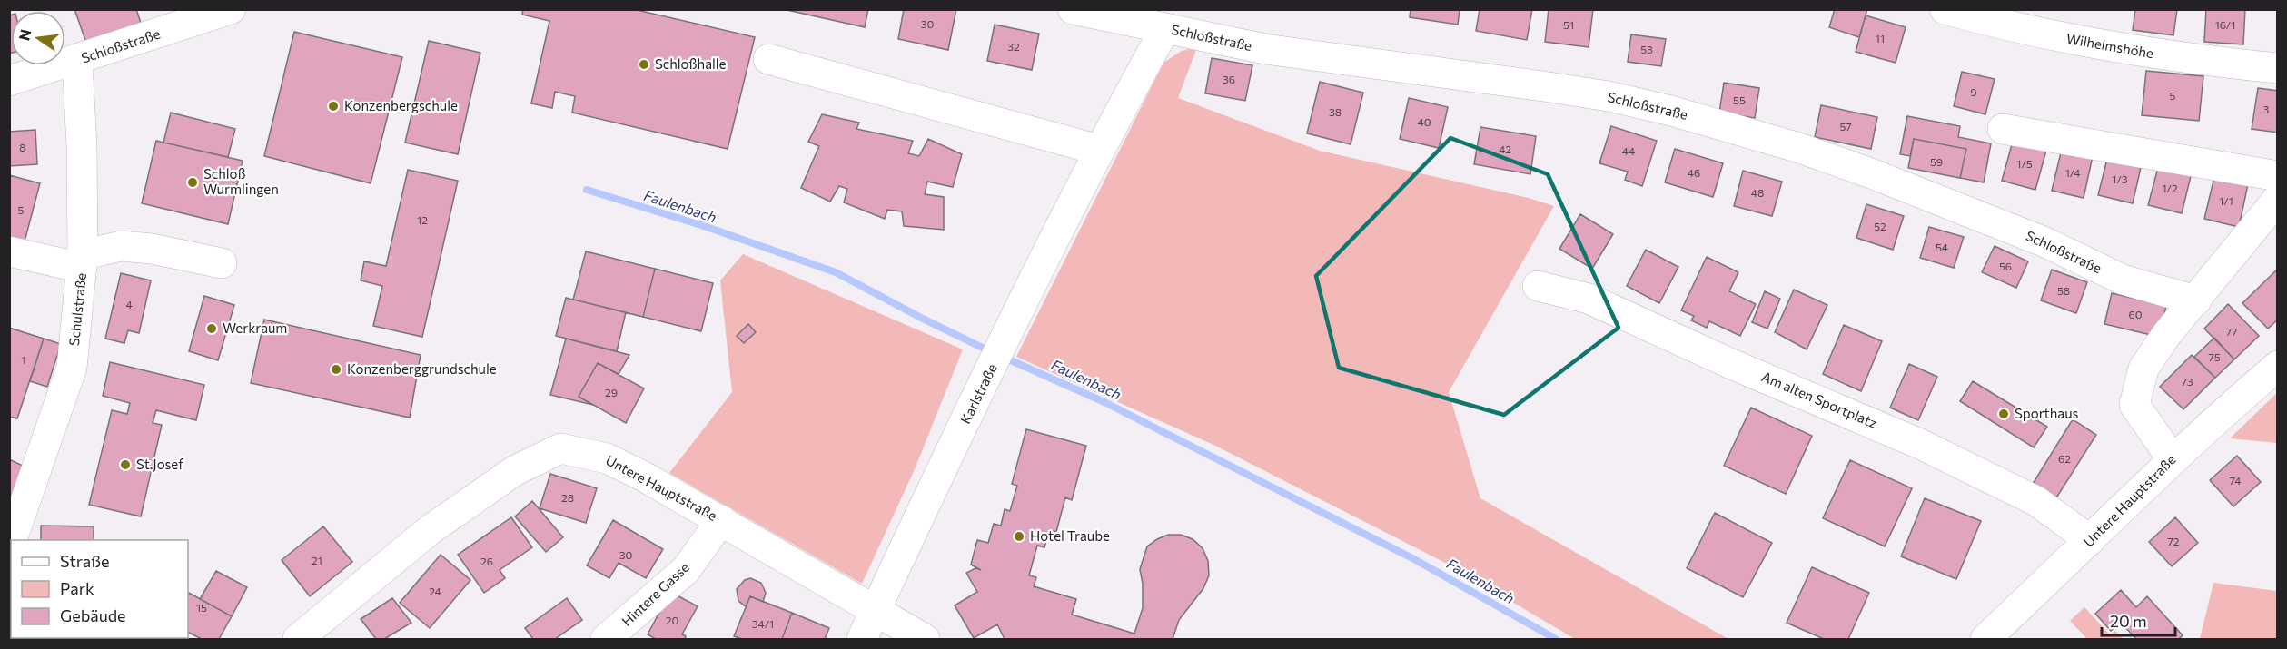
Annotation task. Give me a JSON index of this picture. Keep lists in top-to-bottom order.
{
  "streets": {
    "street": [
      "Schloßstraße",
      "Wilhelmshöhe",
      "Schulstraße",
      "Karlstraße",
      "Am alten Sportplatz",
      "Untere Hauptstraße",
      "Hintere Gasse"
    ]
  },
  "crossings": [
    ["Schloßstraße", "Schulstraße"],
    ["Schloßstraße", "Karlstraße"],
    ["Karlstraße", "Untere Hauptstraße"],
    ["Am alten Sportplatz", "Untere Hauptstraße"],
    ["Untere Hauptstraße", "Hintere Gasse"]
  ],
  "water": ["Faulenbach"],
  "places": [
    "Schloßhalle",
    "Konzenbergschule",
    "Schloß Wurmlingen",
    "Werkraum",
    "Konzenberggrundschule",
    "Sporthaus",
    "St.Josef",
    "Hotel Traube"
  ],
  "house_numbers": [
    "30",
    "51",
    "16/1",
    "11",
    "32",
    "53",
    "36",
    "9",
    "5",
    "55",
    "3",
    "38",
    "40",
    "57",
    "8",
    "42",
    "44",
    "59",
    "1/5",
    "46",
    "1/4",
    "1/3",
    "1/2",
    "48",
    "1/1",
    "5",
    "12",
    "52",
    "54",
    "56",
    "58",
    "4",
    "60",
    "77",
    "75",
    "1",
    "73",
    "29",
    "62",
    "74",
    "28",
    "72",
    "30",
    "21",
    "26",
    "24",
    "15",
    "20",
    "34/1"
  ],
  "legend": ["Straße", "Park", "Gebäude"],
  "scale_bar": "20 m",
  "north": "left"
}
